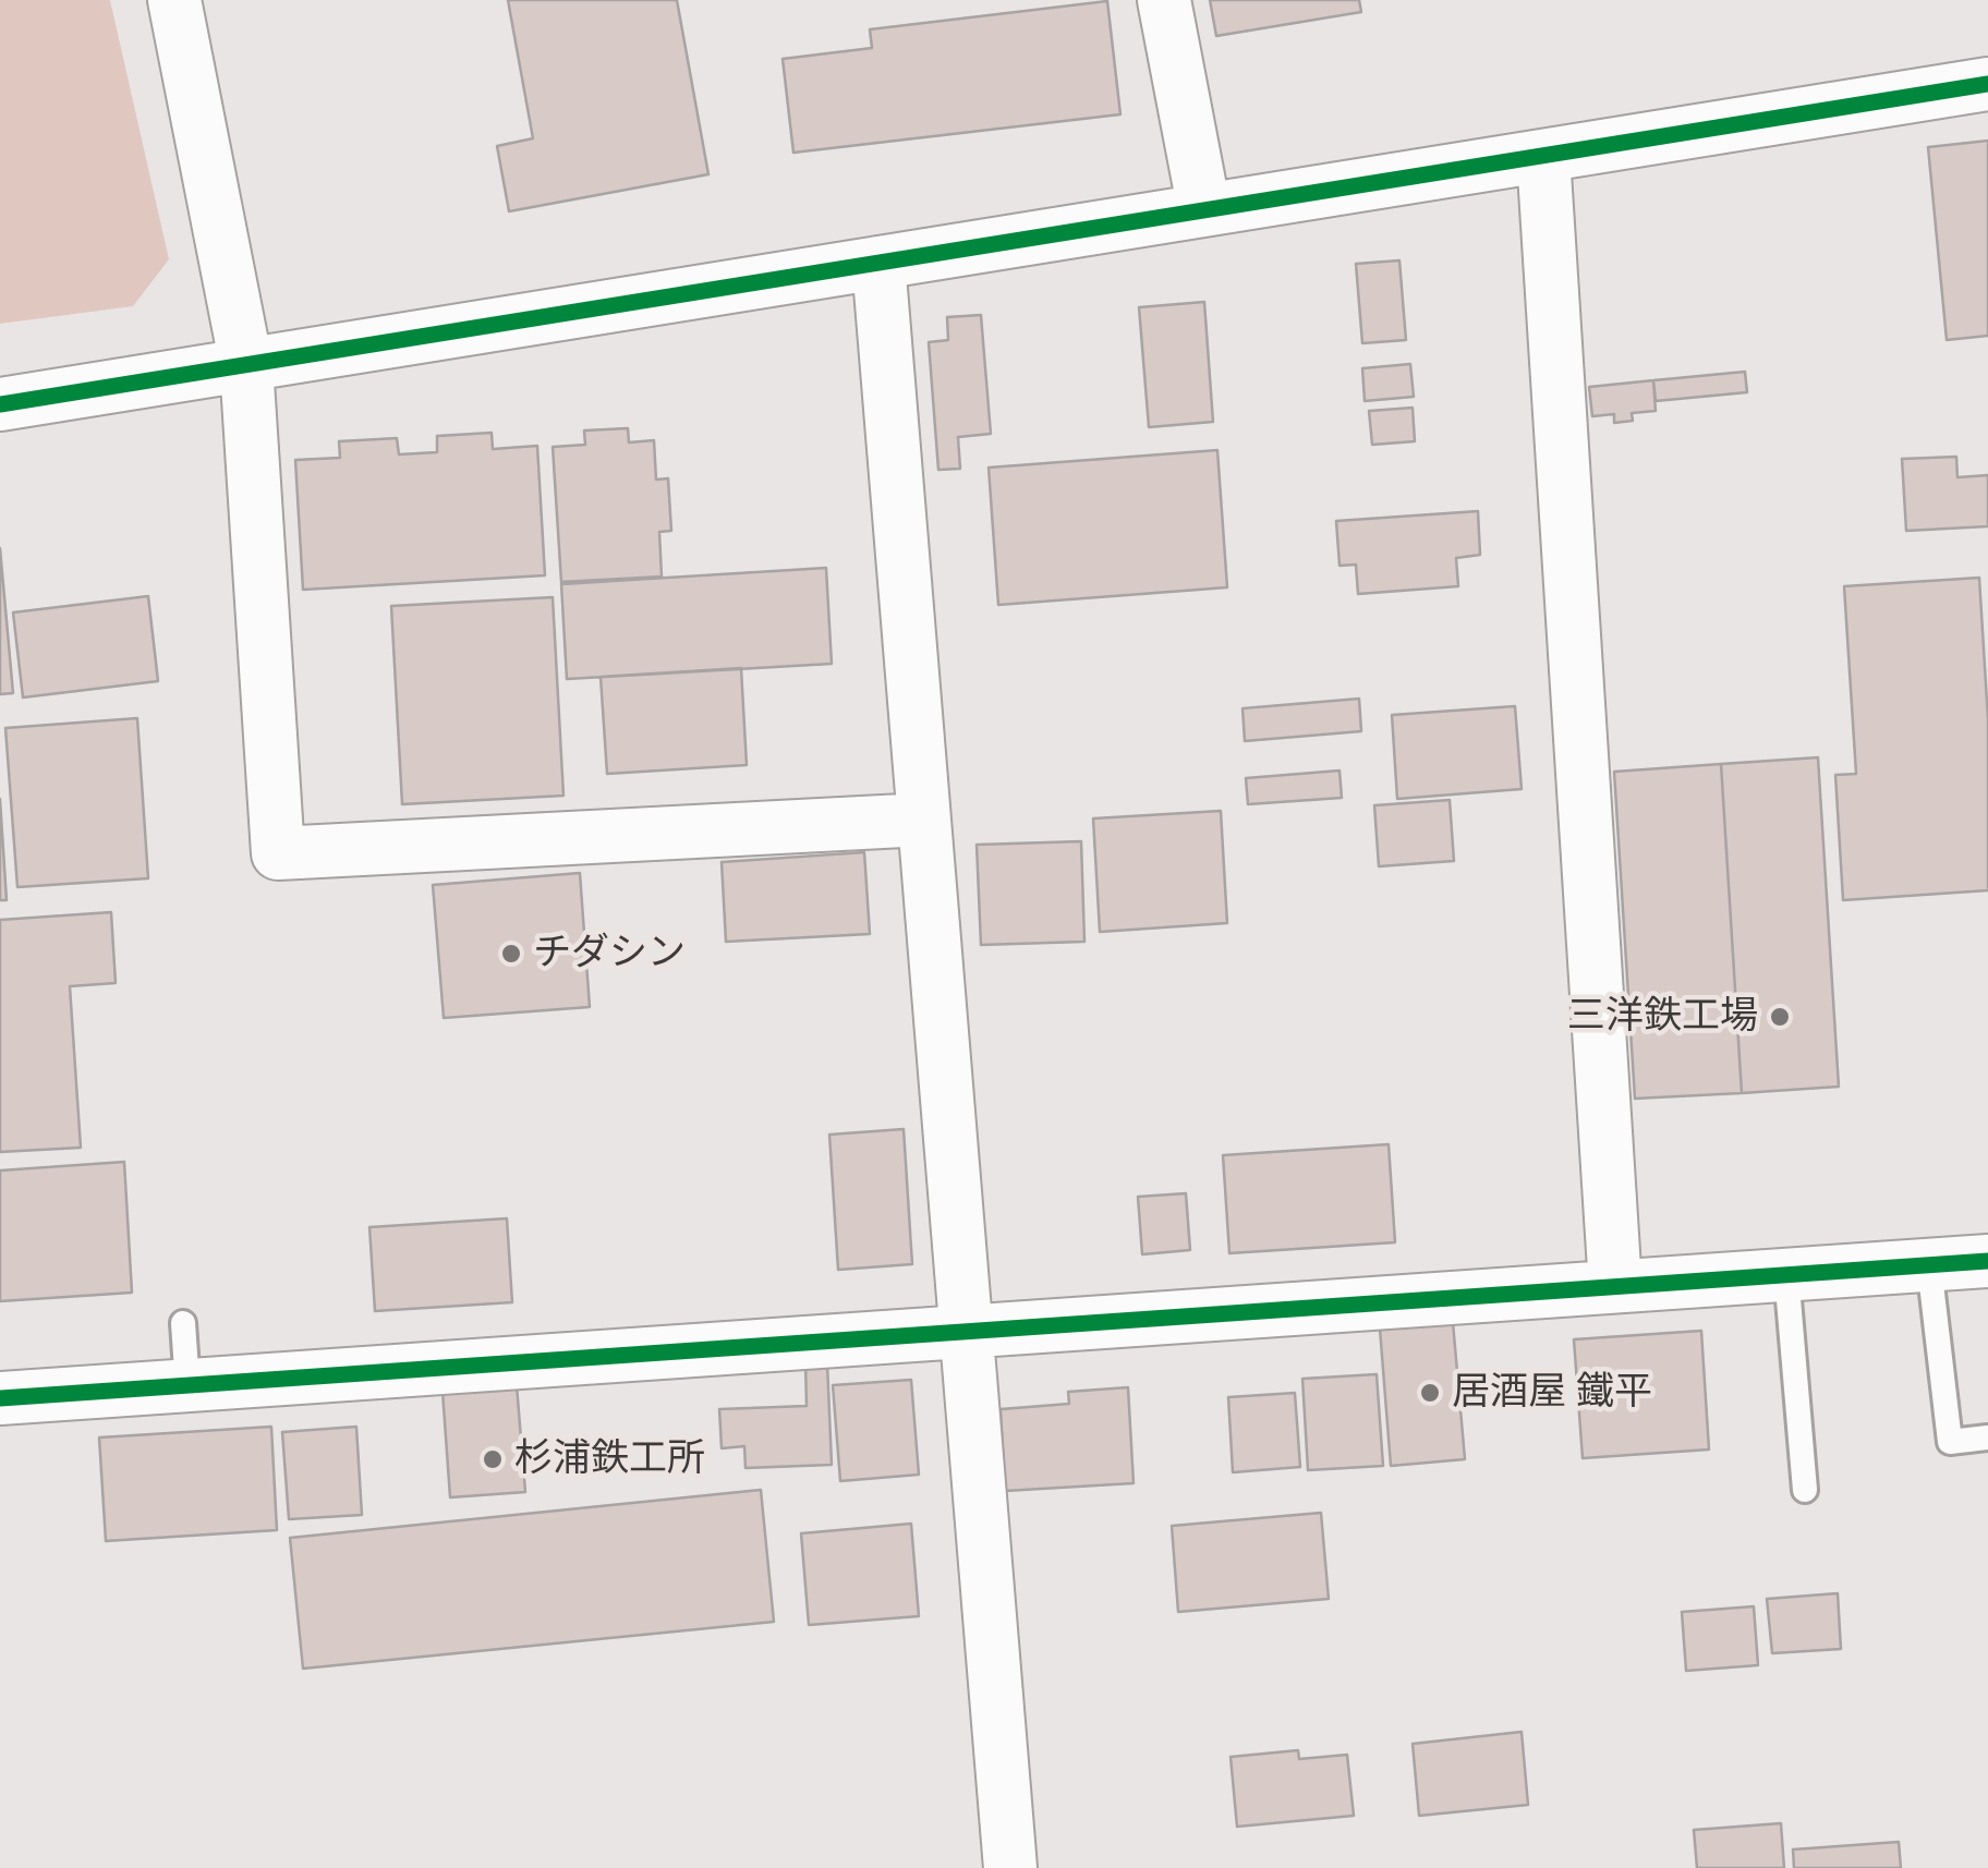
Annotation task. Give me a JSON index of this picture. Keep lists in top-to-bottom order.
{
  "places": [
    "チダシン",
    "三洋鉄工場",
    "居酒屋 鐵平",
    "杉浦鉄工所"
  ]
}
